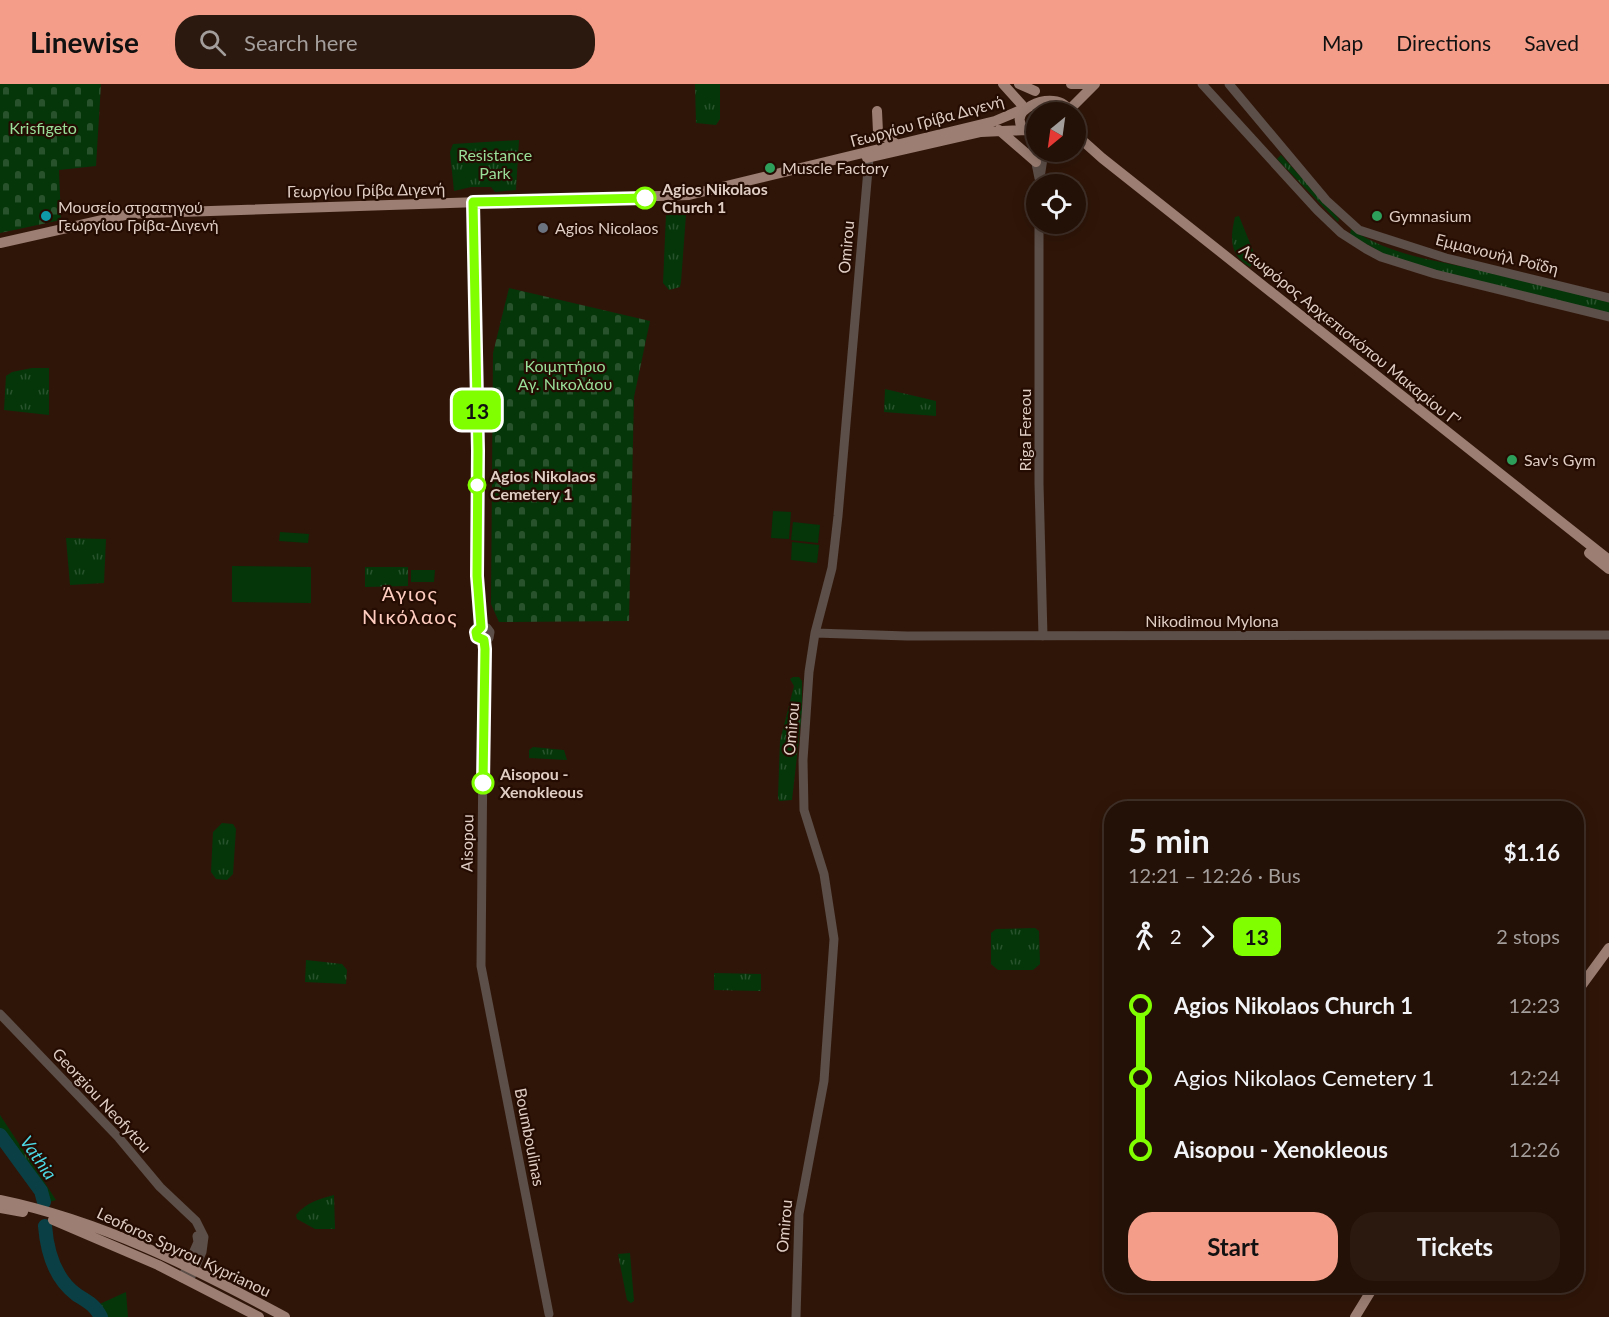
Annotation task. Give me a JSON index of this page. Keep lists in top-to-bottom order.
{
  "streets": {
    "main road": ["Γεωργίου Γρίβα Διγενή", "Λεωφόρος Αρχιεπισκόπου Μακαρίου Γ’", "Leoforos Spyrou Kyprianou"],
    "street": [
      "Omirou",
      "Εμμανουήλ Ροΐδη",
      "Riga Fereou",
      "Nikodimou Mylona",
      "Aisopou",
      "Georgiou Neofytou",
      "Boumboulinas"
    ]
  },
  "crossings": [
    ["Γεωργίου Γρίβα Διγενή", "Omirou"],
    ["Γεωργίου Γρίβα Διγενή", "Aisopou"],
    ["Omirou", "Nikodimou Mylona"],
    ["Riga Fereou", "Nikodimou Mylona"],
    ["Aisopou", "Boumboulinas"],
    ["Georgiou Neofytou", "Leoforos Spyrou Kyprianou"]
  ],
  "districts": ["Άγιος Νικόλαος"],
  "water": ["Vathia"],
  "parks": ["Krisfigeto", "Resistance Park", "Κοιμητήριο Αγ. Νικολάου"],
  "places": [
    "Muscle Factory",
    "Agios Nikolaos Church 1",
    "Μουσείο στρατηγού Γεωργίου Γρίβα-Διγενή",
    "Gymnasium",
    "Agios Nicolaos",
    "Sav's Gym",
    "Agios Nikolaos Cemetery 1",
    "Aisopou - Xenokleous"
  ],
  "lines": ["bus line 13"],
  "north": "bottom left",
  "page": {
    "header": "Linewise",
    "search": "Search here",
    "nav": ["Map", "Directions", "Saved"],
    "on_map": "13",
    "heading": ["5 min", "12:21 – 12:26 · Bus", "$1.16"],
    "legs": ["2", "13", "2 stops"],
    "list": [
      {
        "name": "Agios Nikolaos Church 1",
        "value": "12:23"
      },
      {
        "name": "Agios Nikolaos Cemetery 1",
        "value": "12:24"
      },
      {
        "name": "Aisopou - Xenokleous",
        "value": "12:26"
      }
    ],
    "buttons": ["Start", "Tickets"]
  }
}
